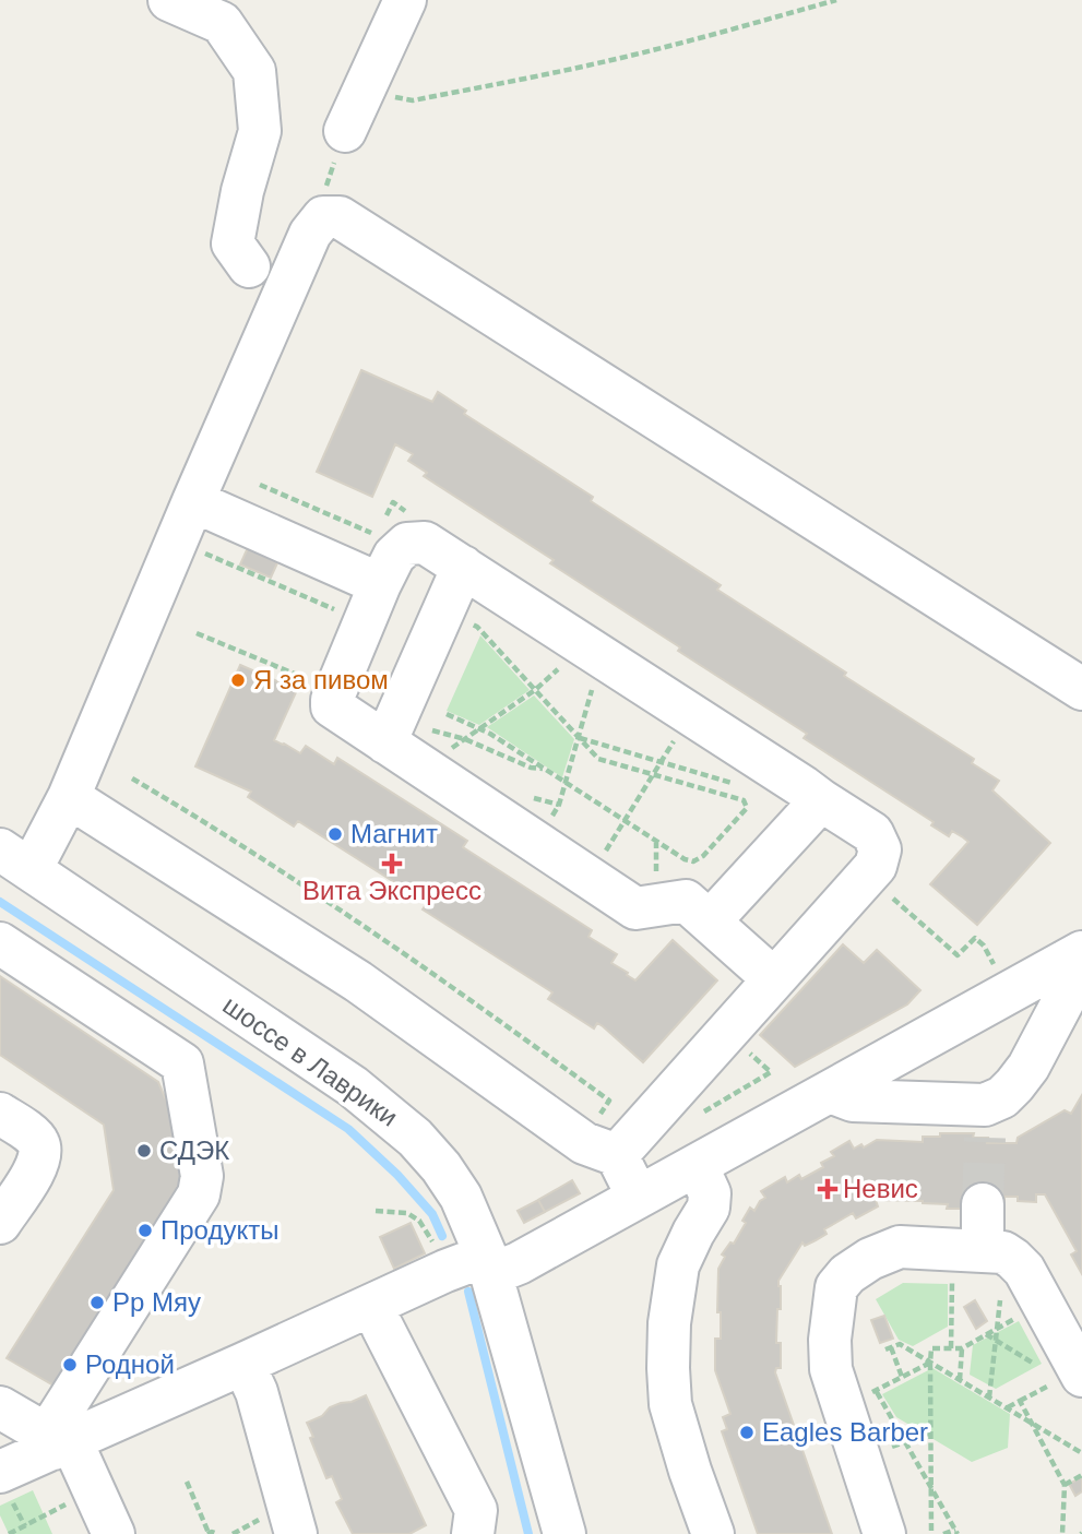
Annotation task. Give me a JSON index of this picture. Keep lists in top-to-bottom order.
{
  "streets": {
    "street": ["шоссе в Лаврики"]
  },
  "places": {
    "other": [
      "Я за пивом",
      "Магнит",
      "СДЭК",
      "Продукты",
      "Рр Мяу",
      "Родной",
      "Eagles Barber"
    ],
    "health": ["Вита Экспресс", "Невис"]
  }
}
